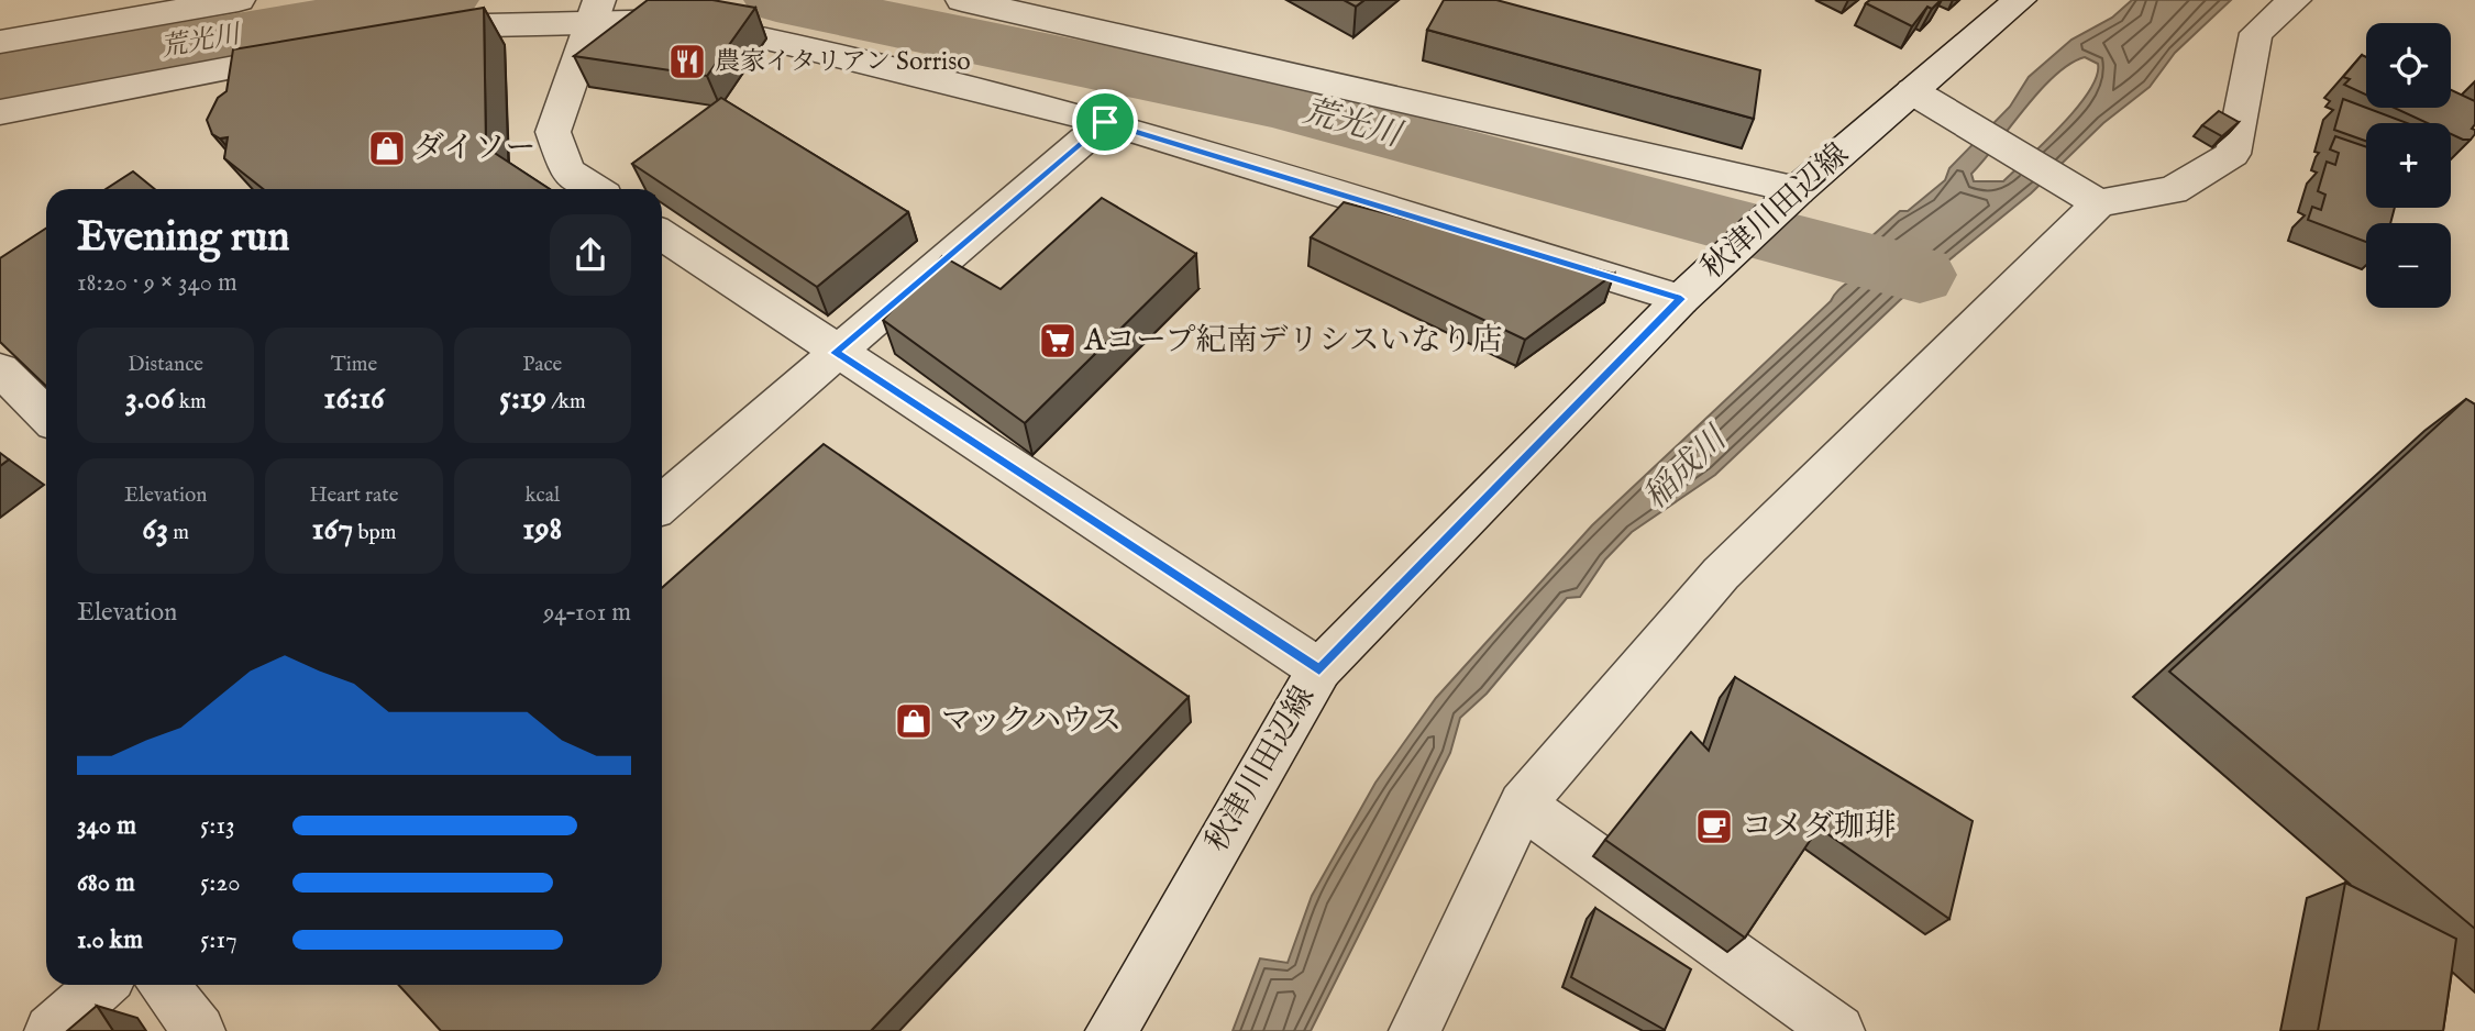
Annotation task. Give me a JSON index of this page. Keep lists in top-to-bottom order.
{
  "streets": {
    "street": ["秋津川田辺線"]
  },
  "water": ["荒光川", "稲成川"],
  "places": {
    "restaurant": ["農家イタリアン Sorriso"],
    "shop": ["ダイソー", "マックハウス"],
    "supermarket": ["Aコープ紀南デリシスいなり店"],
    "cafe": ["コメダ珈琲"]
  },
  "page": {
    "map_buttons": ["+", "−"],
    "heading": ["Evening run", "18:20 · 9 × 340 m"],
    "stats": [
      ["Distance", "3.06 km"],
      ["Time", "16:16"],
      ["Pace", "5:19 /km"],
      ["Elevation", "63 m"],
      ["Heart rate", "167 bpm"],
      ["kcal", "198"]
    ],
    "chart": ["Elevation", "94–101 m"],
    "list": [
      {
        "name": "340 m",
        "note": "5:13"
      },
      {
        "name": "680 m",
        "note": "5:20"
      },
      {
        "name": "1.0 km",
        "note": "5:17"
      }
    ]
  }
}
